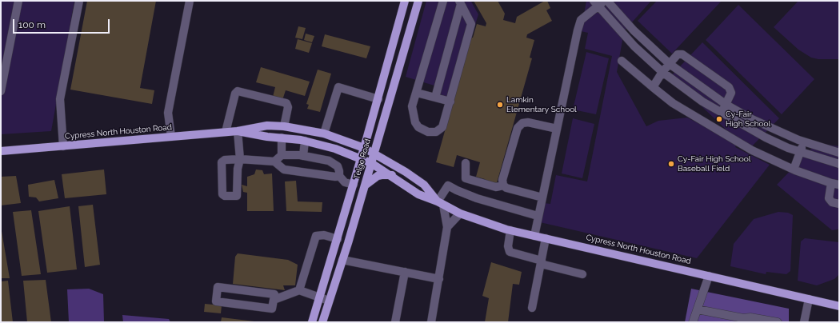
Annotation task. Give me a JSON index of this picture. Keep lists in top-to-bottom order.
{
  "streets": {
    "main road": ["Cypress North Houston Road", "Telge Road"]
  },
  "crossings": [
    ["Cypress North Houston Road", "Telge Road"]
  ],
  "places": ["Lamkin Elementary School", "Cy-Fair High School", "Cy-Fair High School Baseball Field"],
  "scale_bar": "100 m"
}
